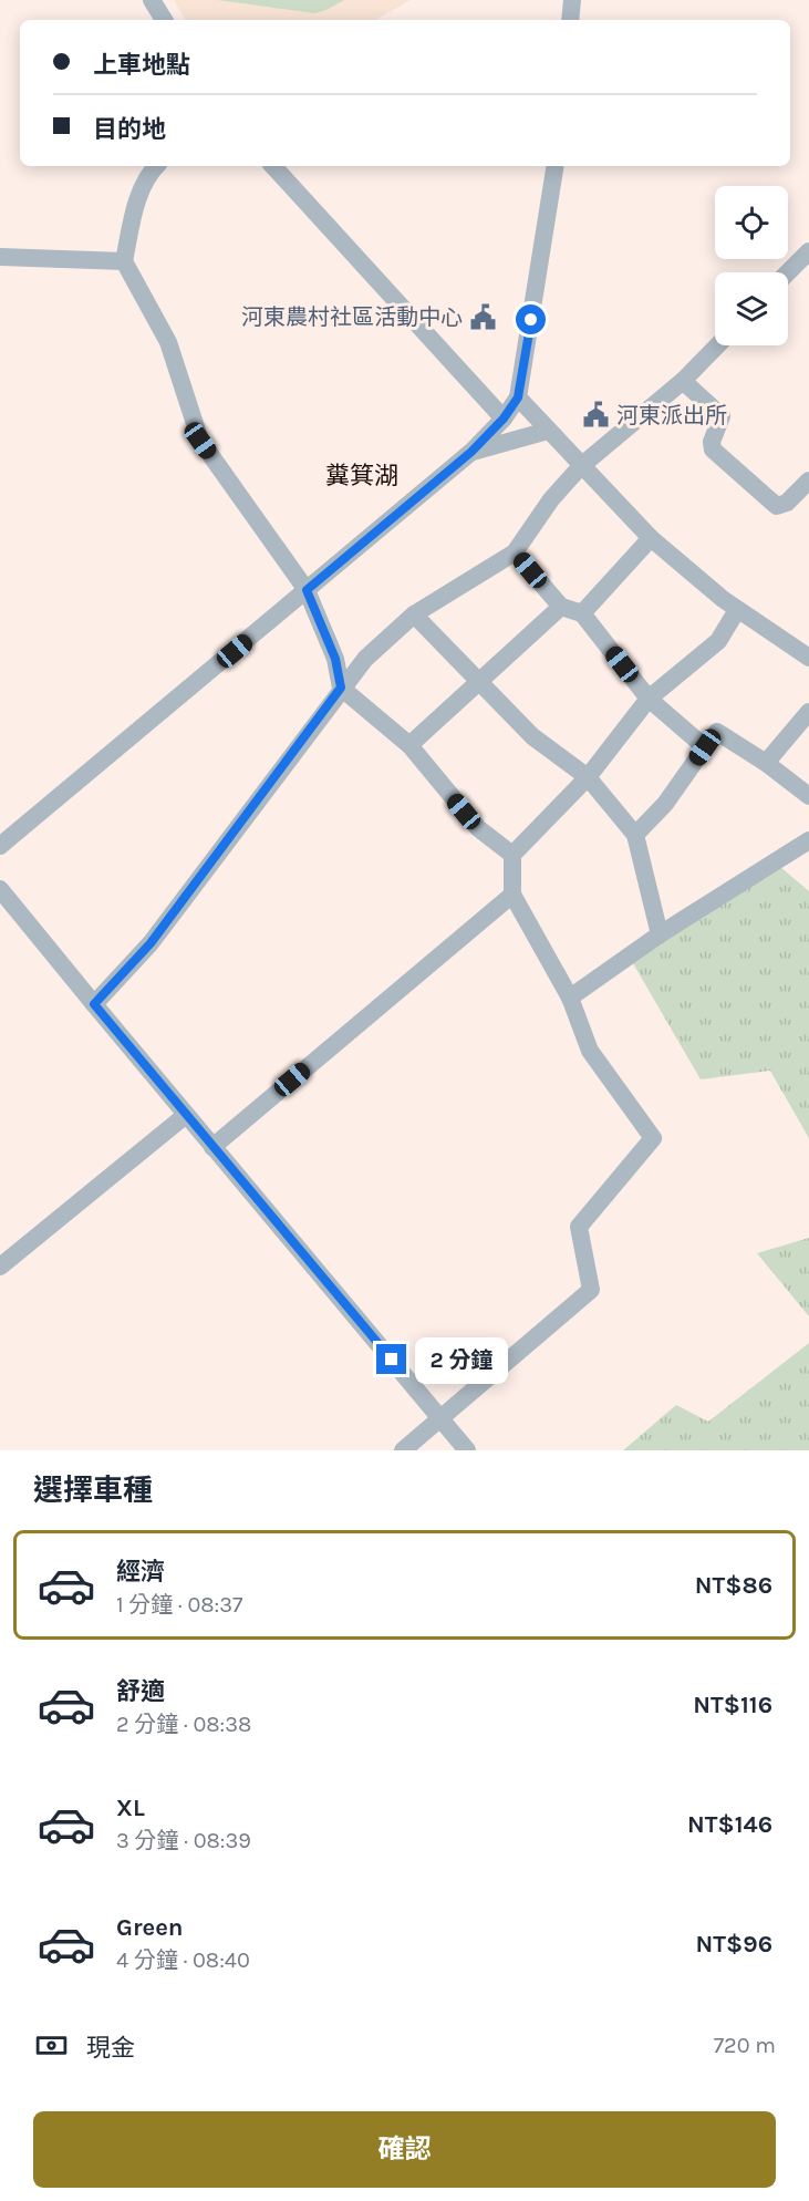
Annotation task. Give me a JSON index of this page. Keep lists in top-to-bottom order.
{
  "districts": ["糞箕湖"],
  "places": {
    "public building": ["河東農村社區活動中心", "河東派出所"]
  },
  "page": {
    "banner": ["上車地點", "目的地"],
    "bubble": "2 分鐘",
    "heading": "選擇車種",
    "list": [
      {
        "name": "經濟",
        "note": "1 分鐘 · 08:37",
        "value": "NT$86"
      },
      {
        "name": "舒適",
        "note": "2 分鐘 · 08:38",
        "value": "NT$116"
      },
      {
        "name": "XL",
        "note": "3 分鐘 · 08:39",
        "value": "NT$146"
      },
      {
        "name": "Green",
        "note": "4 分鐘 · 08:40",
        "value": "NT$96"
      }
    ],
    "pay": ["現金", "720 m"],
    "buttons": "確認"
  }
}
